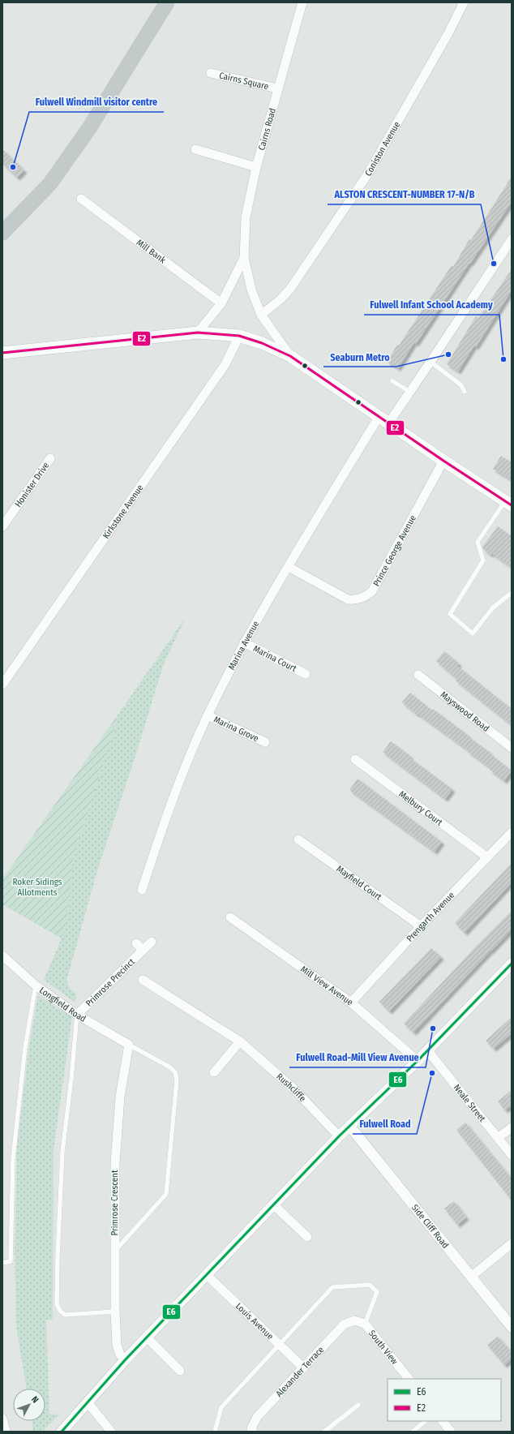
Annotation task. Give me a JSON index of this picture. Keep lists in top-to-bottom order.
{
  "streets": {
    "street": [
      "Cairns Square",
      "Cairns Road",
      "Coniston Avenue",
      "Mill Bank",
      "Honister Drive",
      "Kirkstone Avenue",
      "Prince George Avenue",
      "Marina Avenue",
      "Marina Court",
      "Mayswood Road",
      "Marina Grove",
      "Melbury Court",
      "Mayfield Court",
      "Prengarth Avenue",
      "Primrose Precinct",
      "Mill View Avenue",
      "Longfield Road",
      "Rushcliffe",
      "Neale Street",
      "Primrose Crescent",
      "Side Cliff Road",
      "Louis Avenue",
      "South View",
      "Alexander Terrace"
    ]
  },
  "crossings": [
    ["Cairns Square", "Cairns Road"],
    ["Cairns Road", "Coniston Avenue"],
    ["Cairns Road", "Mill Bank"],
    ["Prince George Avenue", "Marina Avenue"],
    ["Marina Avenue", "Marina Court"],
    ["Marina Avenue", "Marina Grove"],
    ["Melbury Court", "Prengarth Avenue"],
    ["Mayfield Court", "Prengarth Avenue"],
    ["Prengarth Avenue", "Mill View Avenue"],
    ["Primrose Precinct", "Longfield Road"],
    ["Longfield Road", "Primrose Crescent"],
    ["Louis Avenue", "Alexander Terrace"],
    ["South View", "Alexander Terrace"]
  ],
  "parks": ["Roker Sidings Allotments"],
  "places": [
    "Fulwell Windmill visitor centre",
    "ALSTON CRESCENT-NUMBER 17-N/B",
    "Seaburn Metro",
    "Fulwell Infant School Academy",
    "Fulwell Road-Mill View Avenue",
    "Fulwell Road"
  ],
  "lines": ["transit line E2", "transit line E6"],
  "legend": ["E6", "E2"],
  "north": "top right"
}
